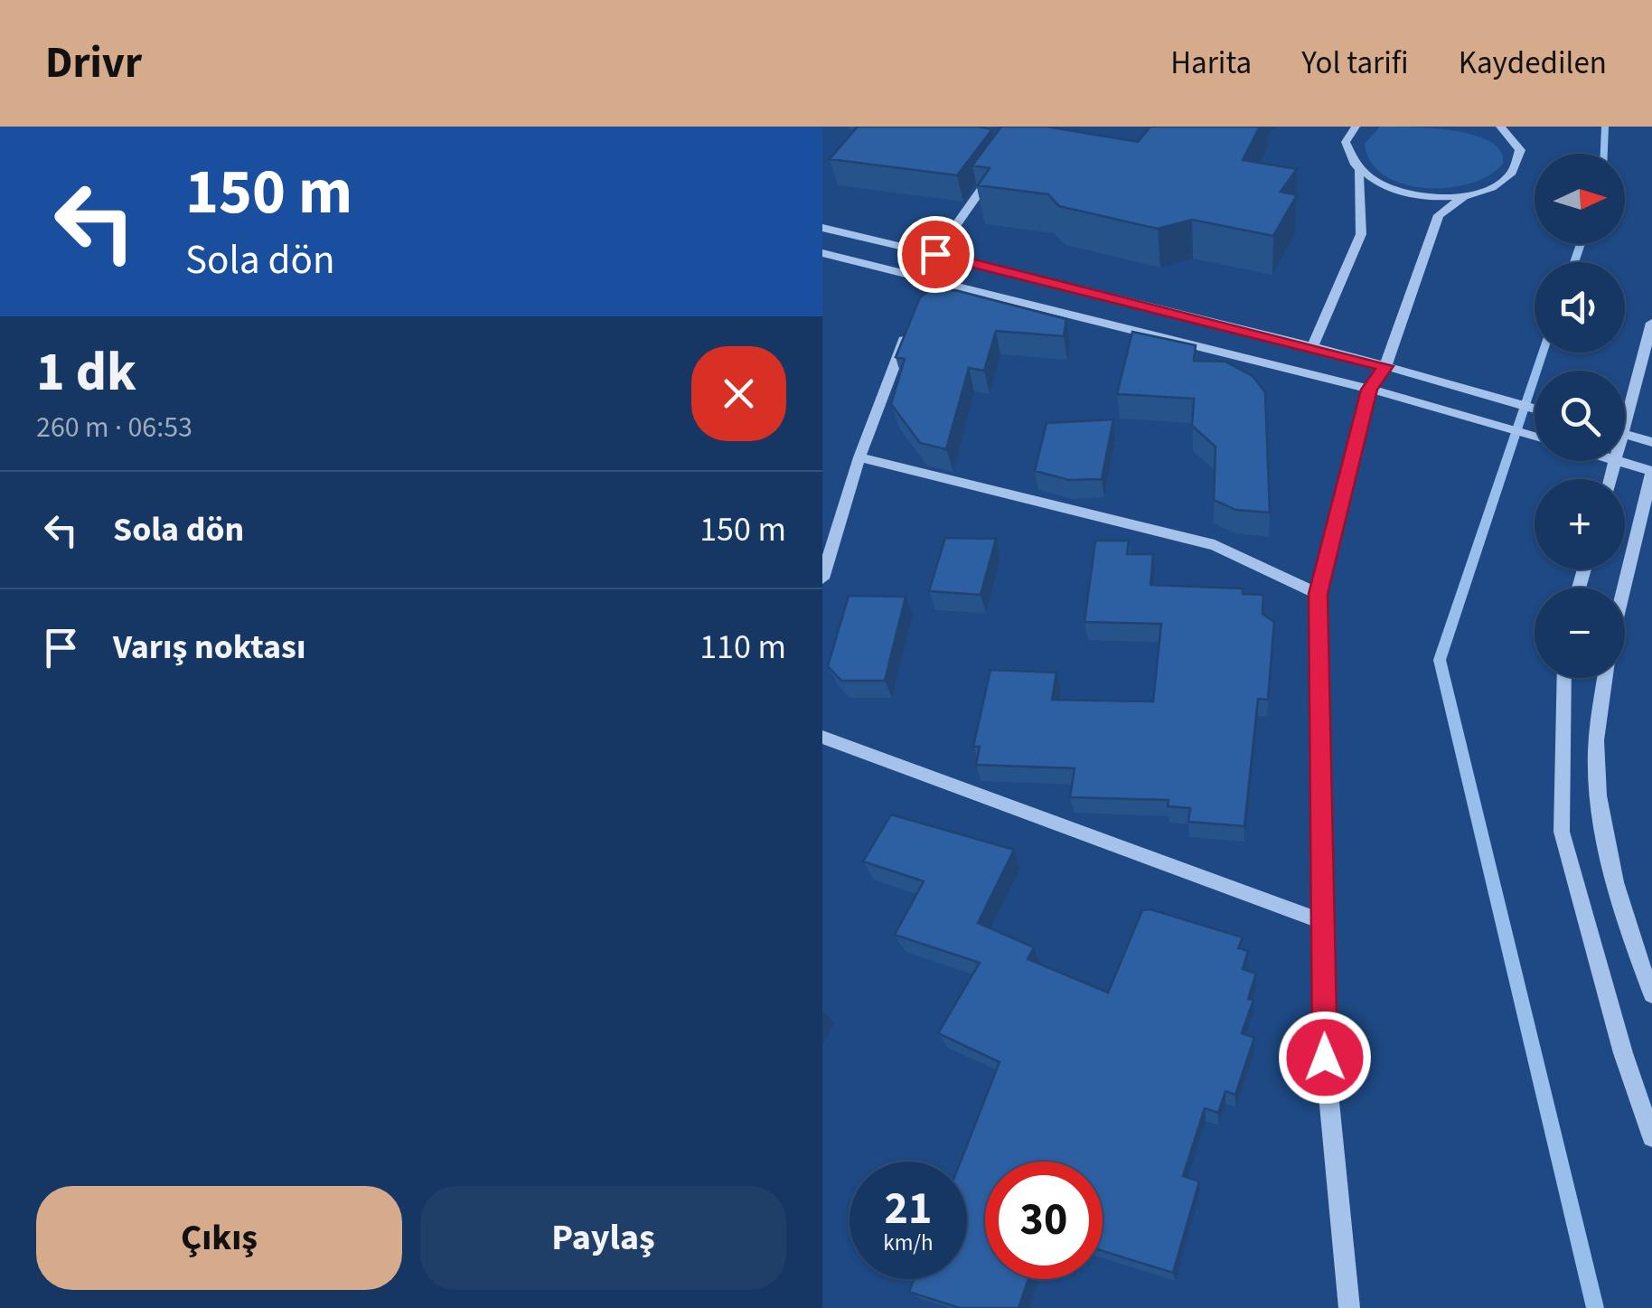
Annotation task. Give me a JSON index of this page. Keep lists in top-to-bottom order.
{
  "north": "right",
  "page": {
    "header": "Drivr",
    "nav": ["Harita", "Yol tarifi", "Kaydedilen"],
    "turn": ["150 m", "Sola dön"],
    "map_buttons": ["+", "−"],
    "heading": ["1 dk", "260 m · 06:53"],
    "list": [
      {
        "name": "Sola dön",
        "value": "150 m"
      },
      {
        "name": "Varış noktası",
        "value": "110 m"
      }
    ],
    "speed": "21 km/h",
    "limit": "30",
    "buttons": ["Çıkış", "Paylaş"]
  }
}
